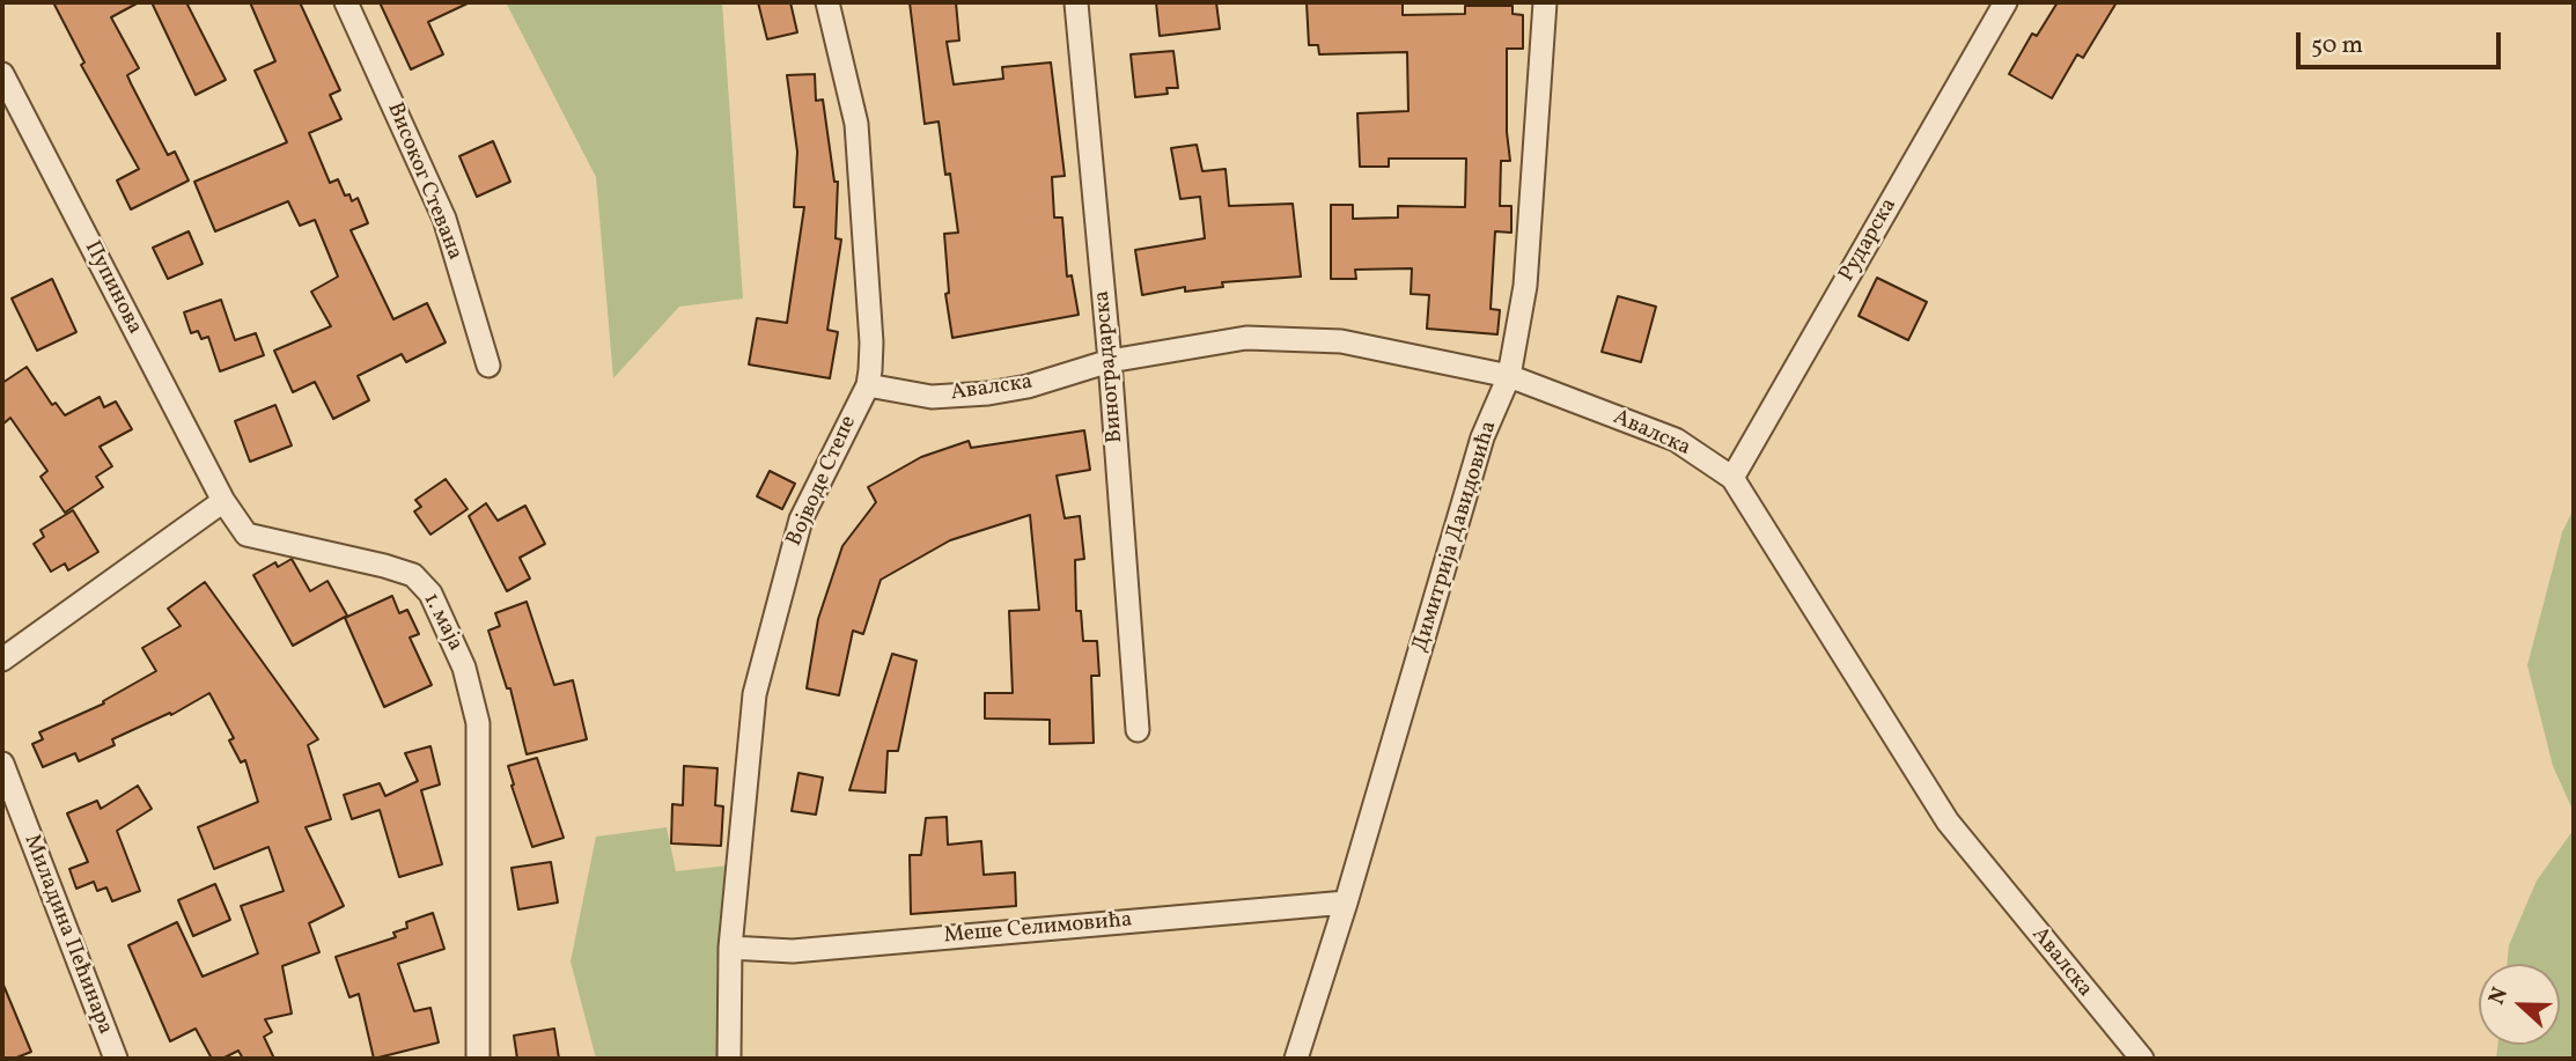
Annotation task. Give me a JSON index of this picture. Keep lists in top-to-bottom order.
{
  "streets": {
    "street": [
      "Високог Стевана",
      "Рударска",
      "Пупинова",
      "Виноградарска",
      "Авалска",
      "Војводе Степе",
      "Димитрија Давидовића",
      "1. маја",
      "Меше Селимовића",
      "Миладина Пећинара"
    ]
  },
  "crossings": [
    ["Рударска", "Авалска"],
    ["Пупинова", "1. маја"],
    ["Виноградарска", "Авалска"],
    ["Авалска", "Војводе Степе"],
    ["Авалска", "Димитрија Давидовића"],
    ["Војводе Степе", "Меше Селимовића"],
    ["Димитрија Давидовића", "Меше Селимовића"]
  ],
  "scale_bar": "50 m",
  "north": "left"
}
